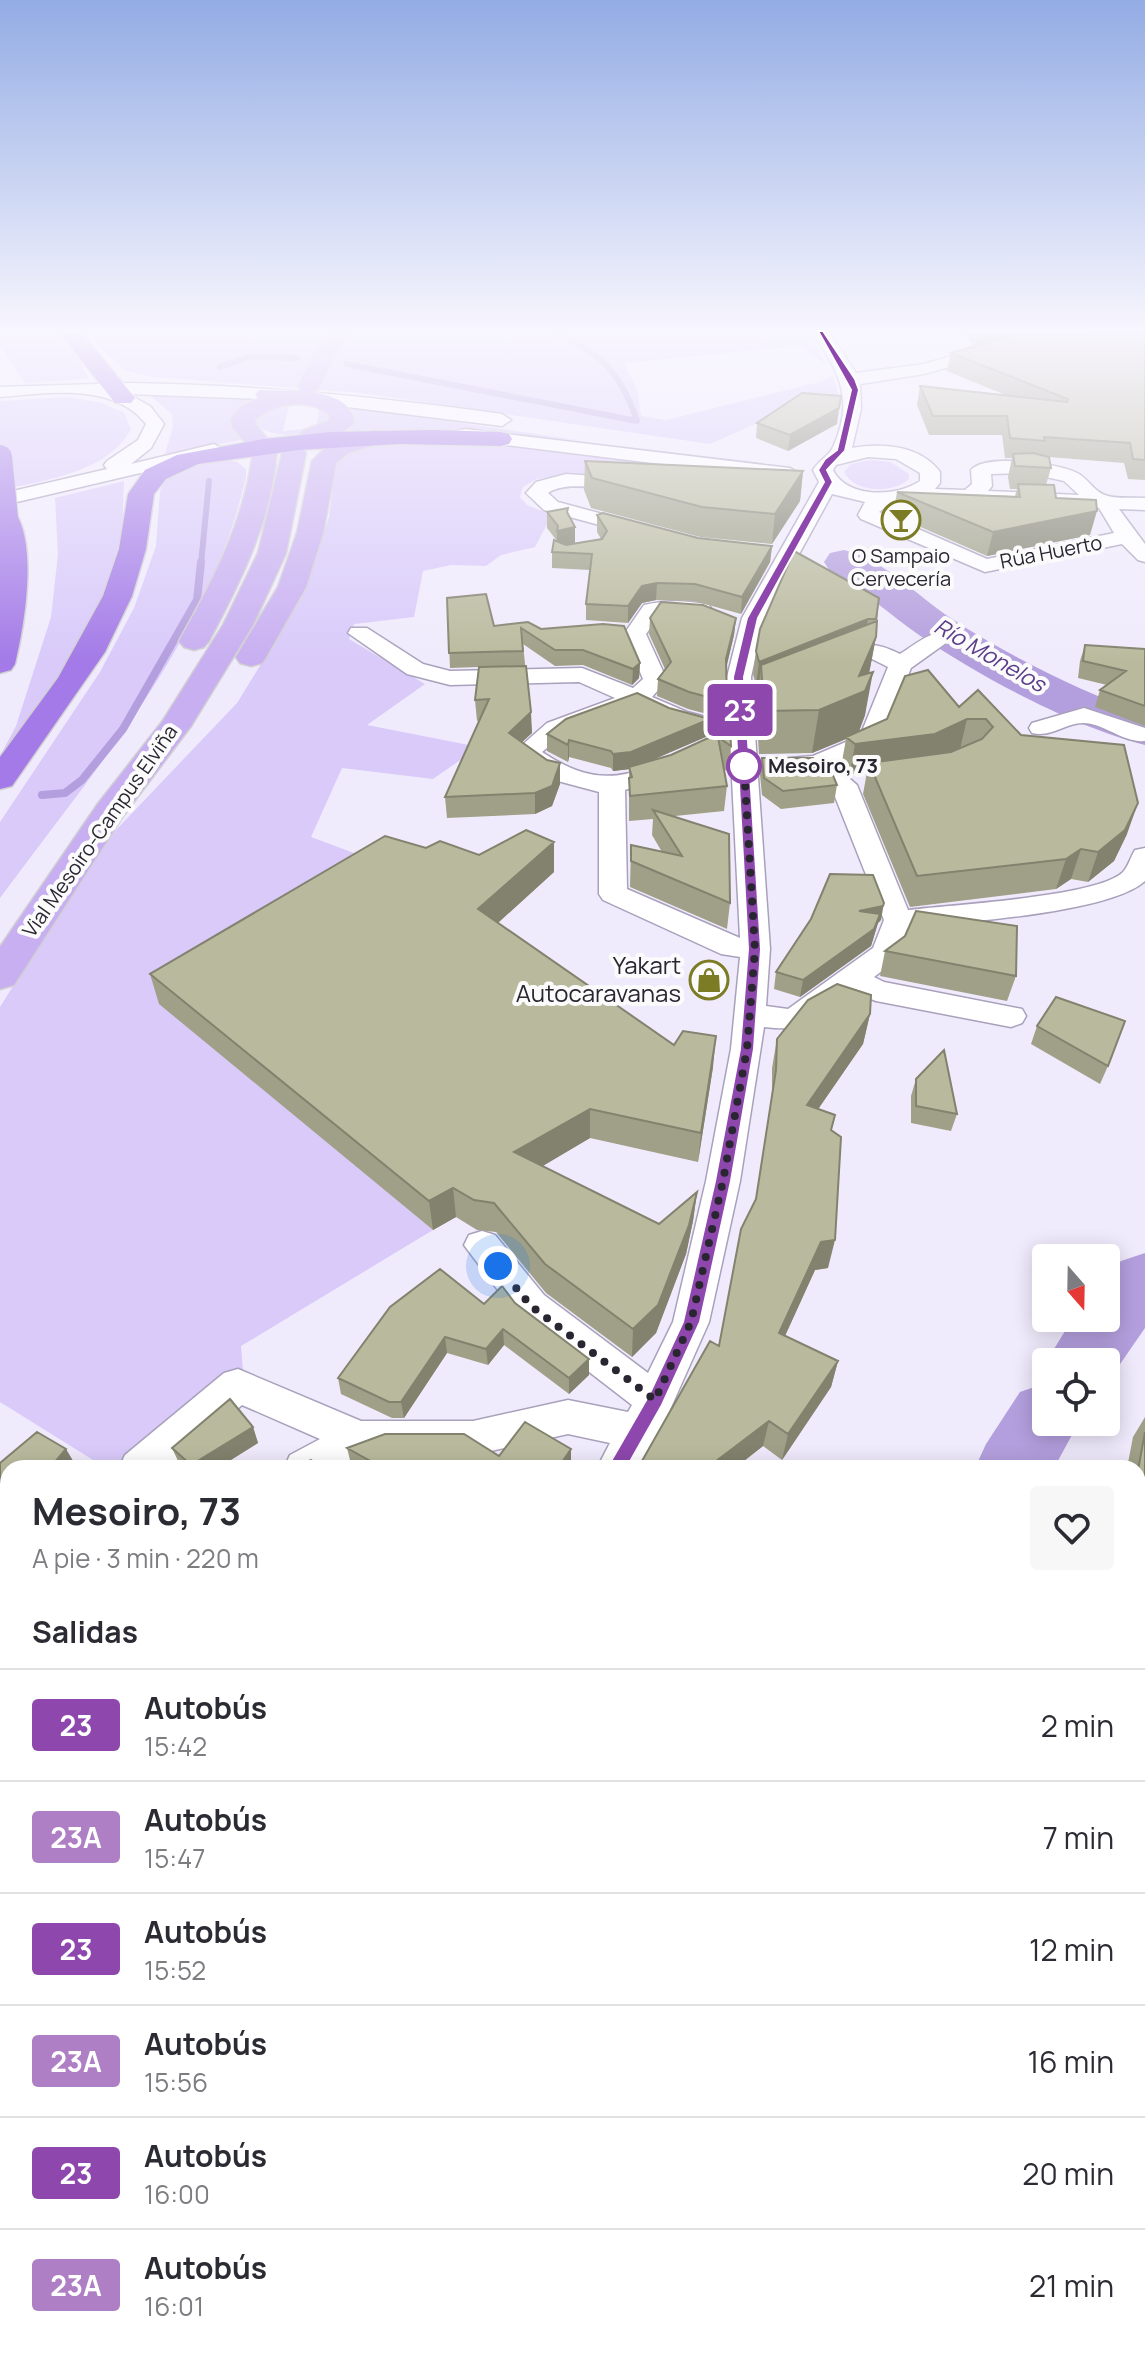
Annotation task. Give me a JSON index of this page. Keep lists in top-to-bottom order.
{
  "streets": {
    "main road": ["Vial Mesoiro-Campus Elviña"],
    "street": ["Rúa Huerto"]
  },
  "water": ["Río Monelos"],
  "places": {
    "bar": ["O Sampaio Cervecería"],
    "other": ["Mesoiro, 73"],
    "shop": ["Yakart Autocaravanas"]
  },
  "lines": ["bus line 23"],
  "north": "bottom",
  "page": {
    "on_map": "23",
    "heading": [
      ["Mesoiro, 73", "A pie · 3 min · 220 m"],
      "Salidas"
    ],
    "list": [
      {
        "mark": "23",
        "name": "Autobús",
        "note": "15:42",
        "value": "2 min"
      },
      {
        "mark": "23A",
        "name": "Autobús",
        "note": "15:47",
        "value": "7 min"
      },
      {
        "mark": "23",
        "name": "Autobús",
        "note": "15:52",
        "value": "12 min"
      },
      {
        "mark": "23A",
        "name": "Autobús",
        "note": "15:56",
        "value": "16 min"
      },
      {
        "mark": "23",
        "name": "Autobús",
        "note": "16:00",
        "value": "20 min"
      },
      {
        "mark": "23A",
        "name": "Autobús",
        "note": "16:01",
        "value": "21 min"
      }
    ]
  }
}
